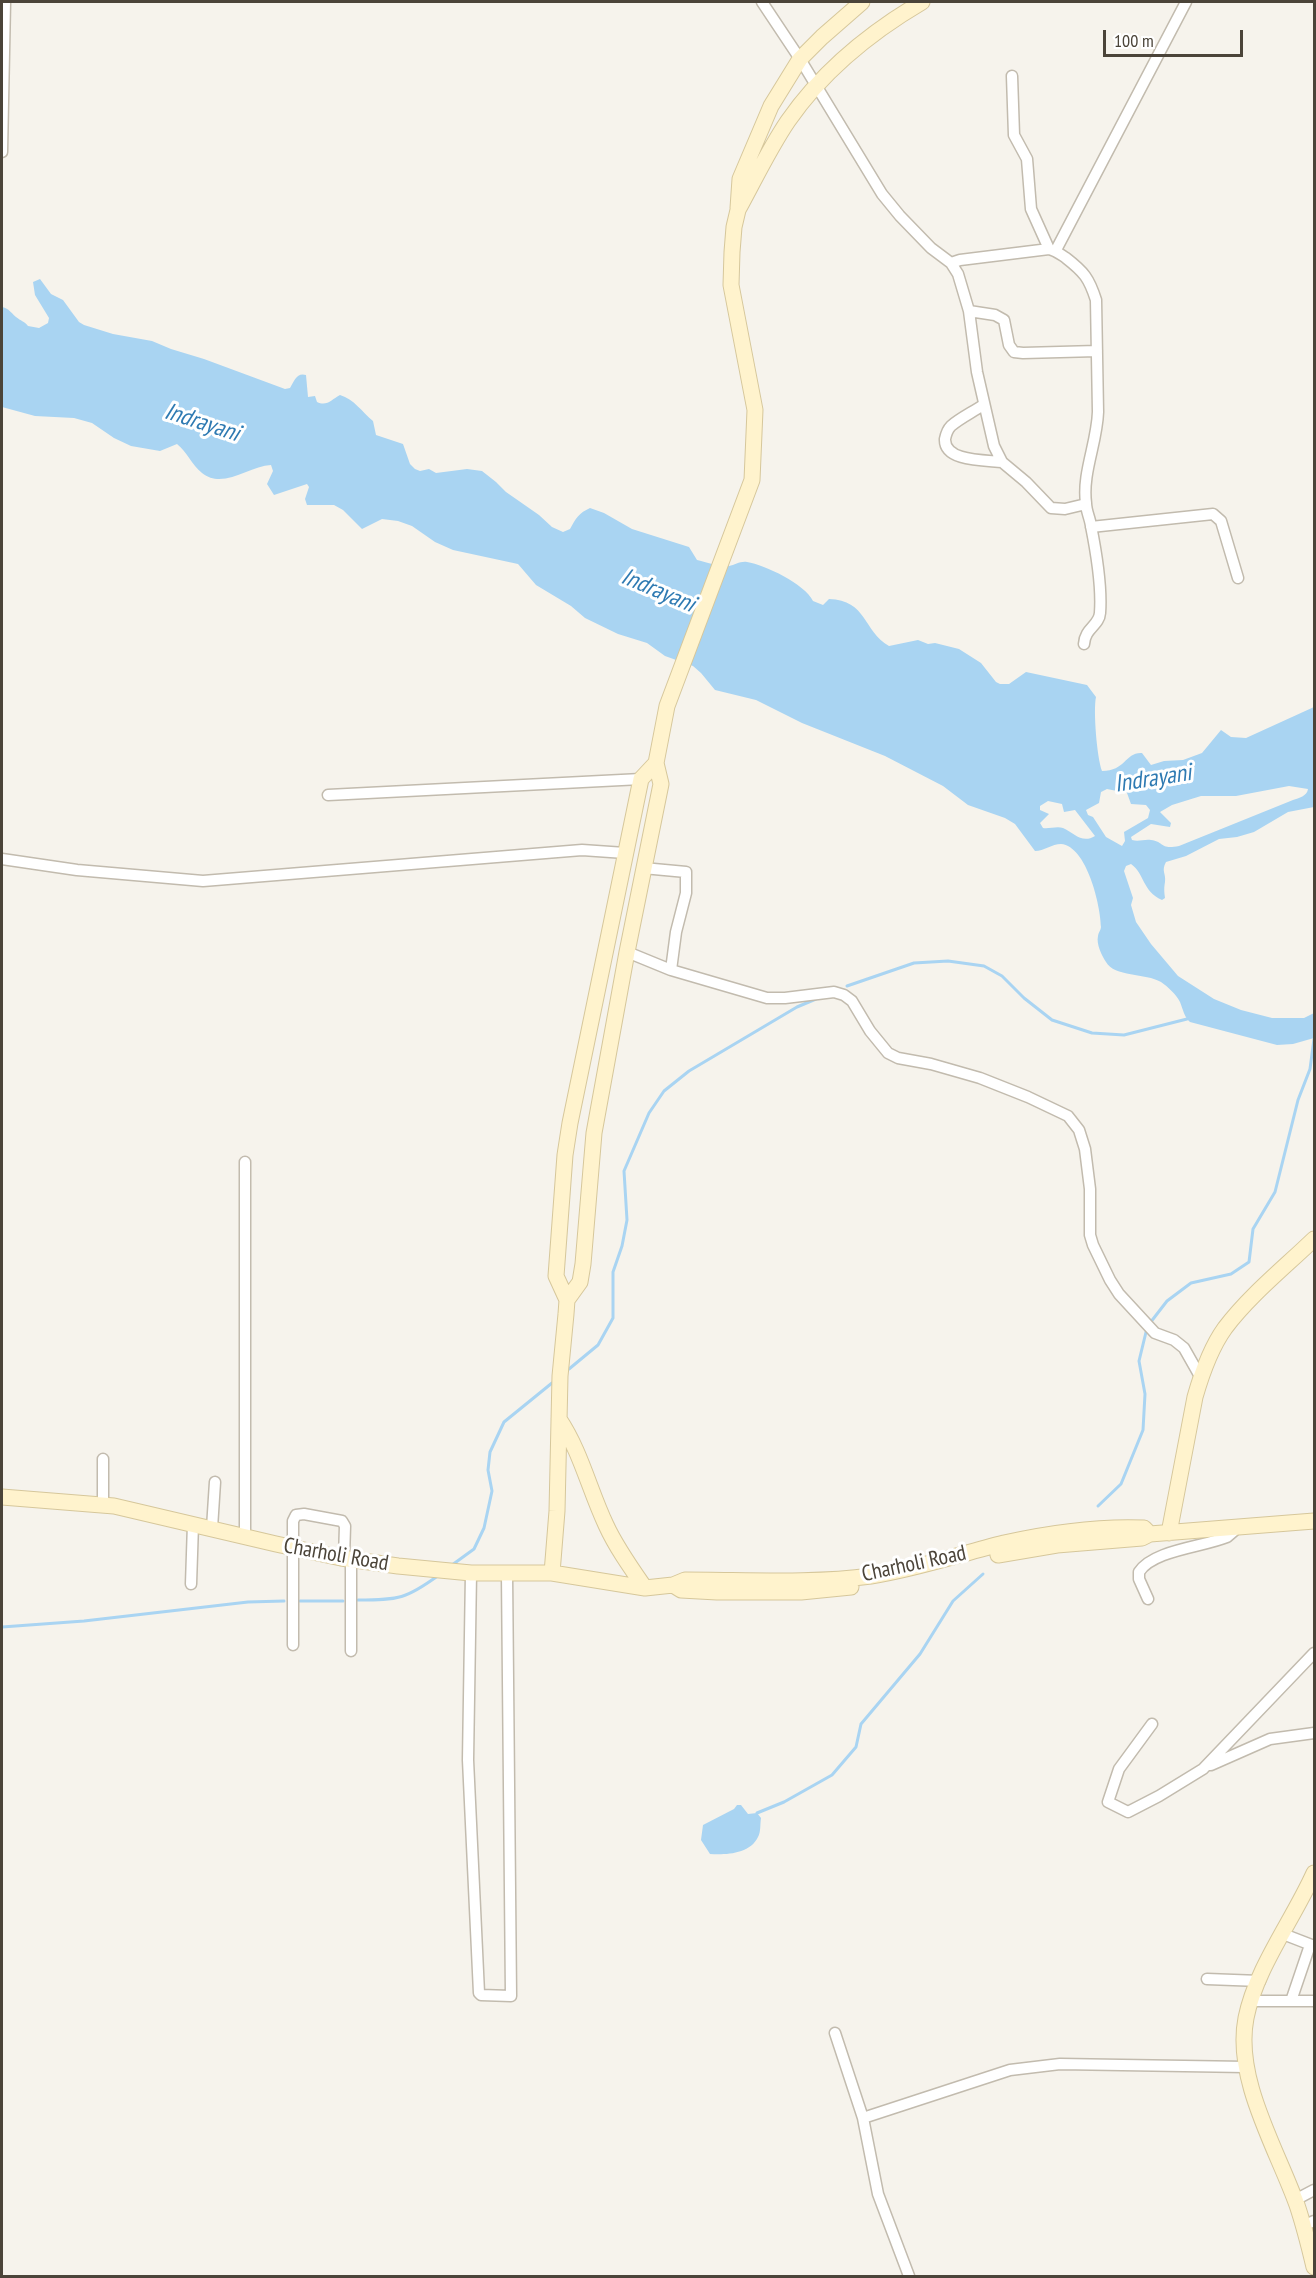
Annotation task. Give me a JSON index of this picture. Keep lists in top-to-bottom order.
{
  "streets": {
    "street": ["Charholi Road"]
  },
  "water": ["Indrayani"],
  "scale_bar": "100 m"
}
